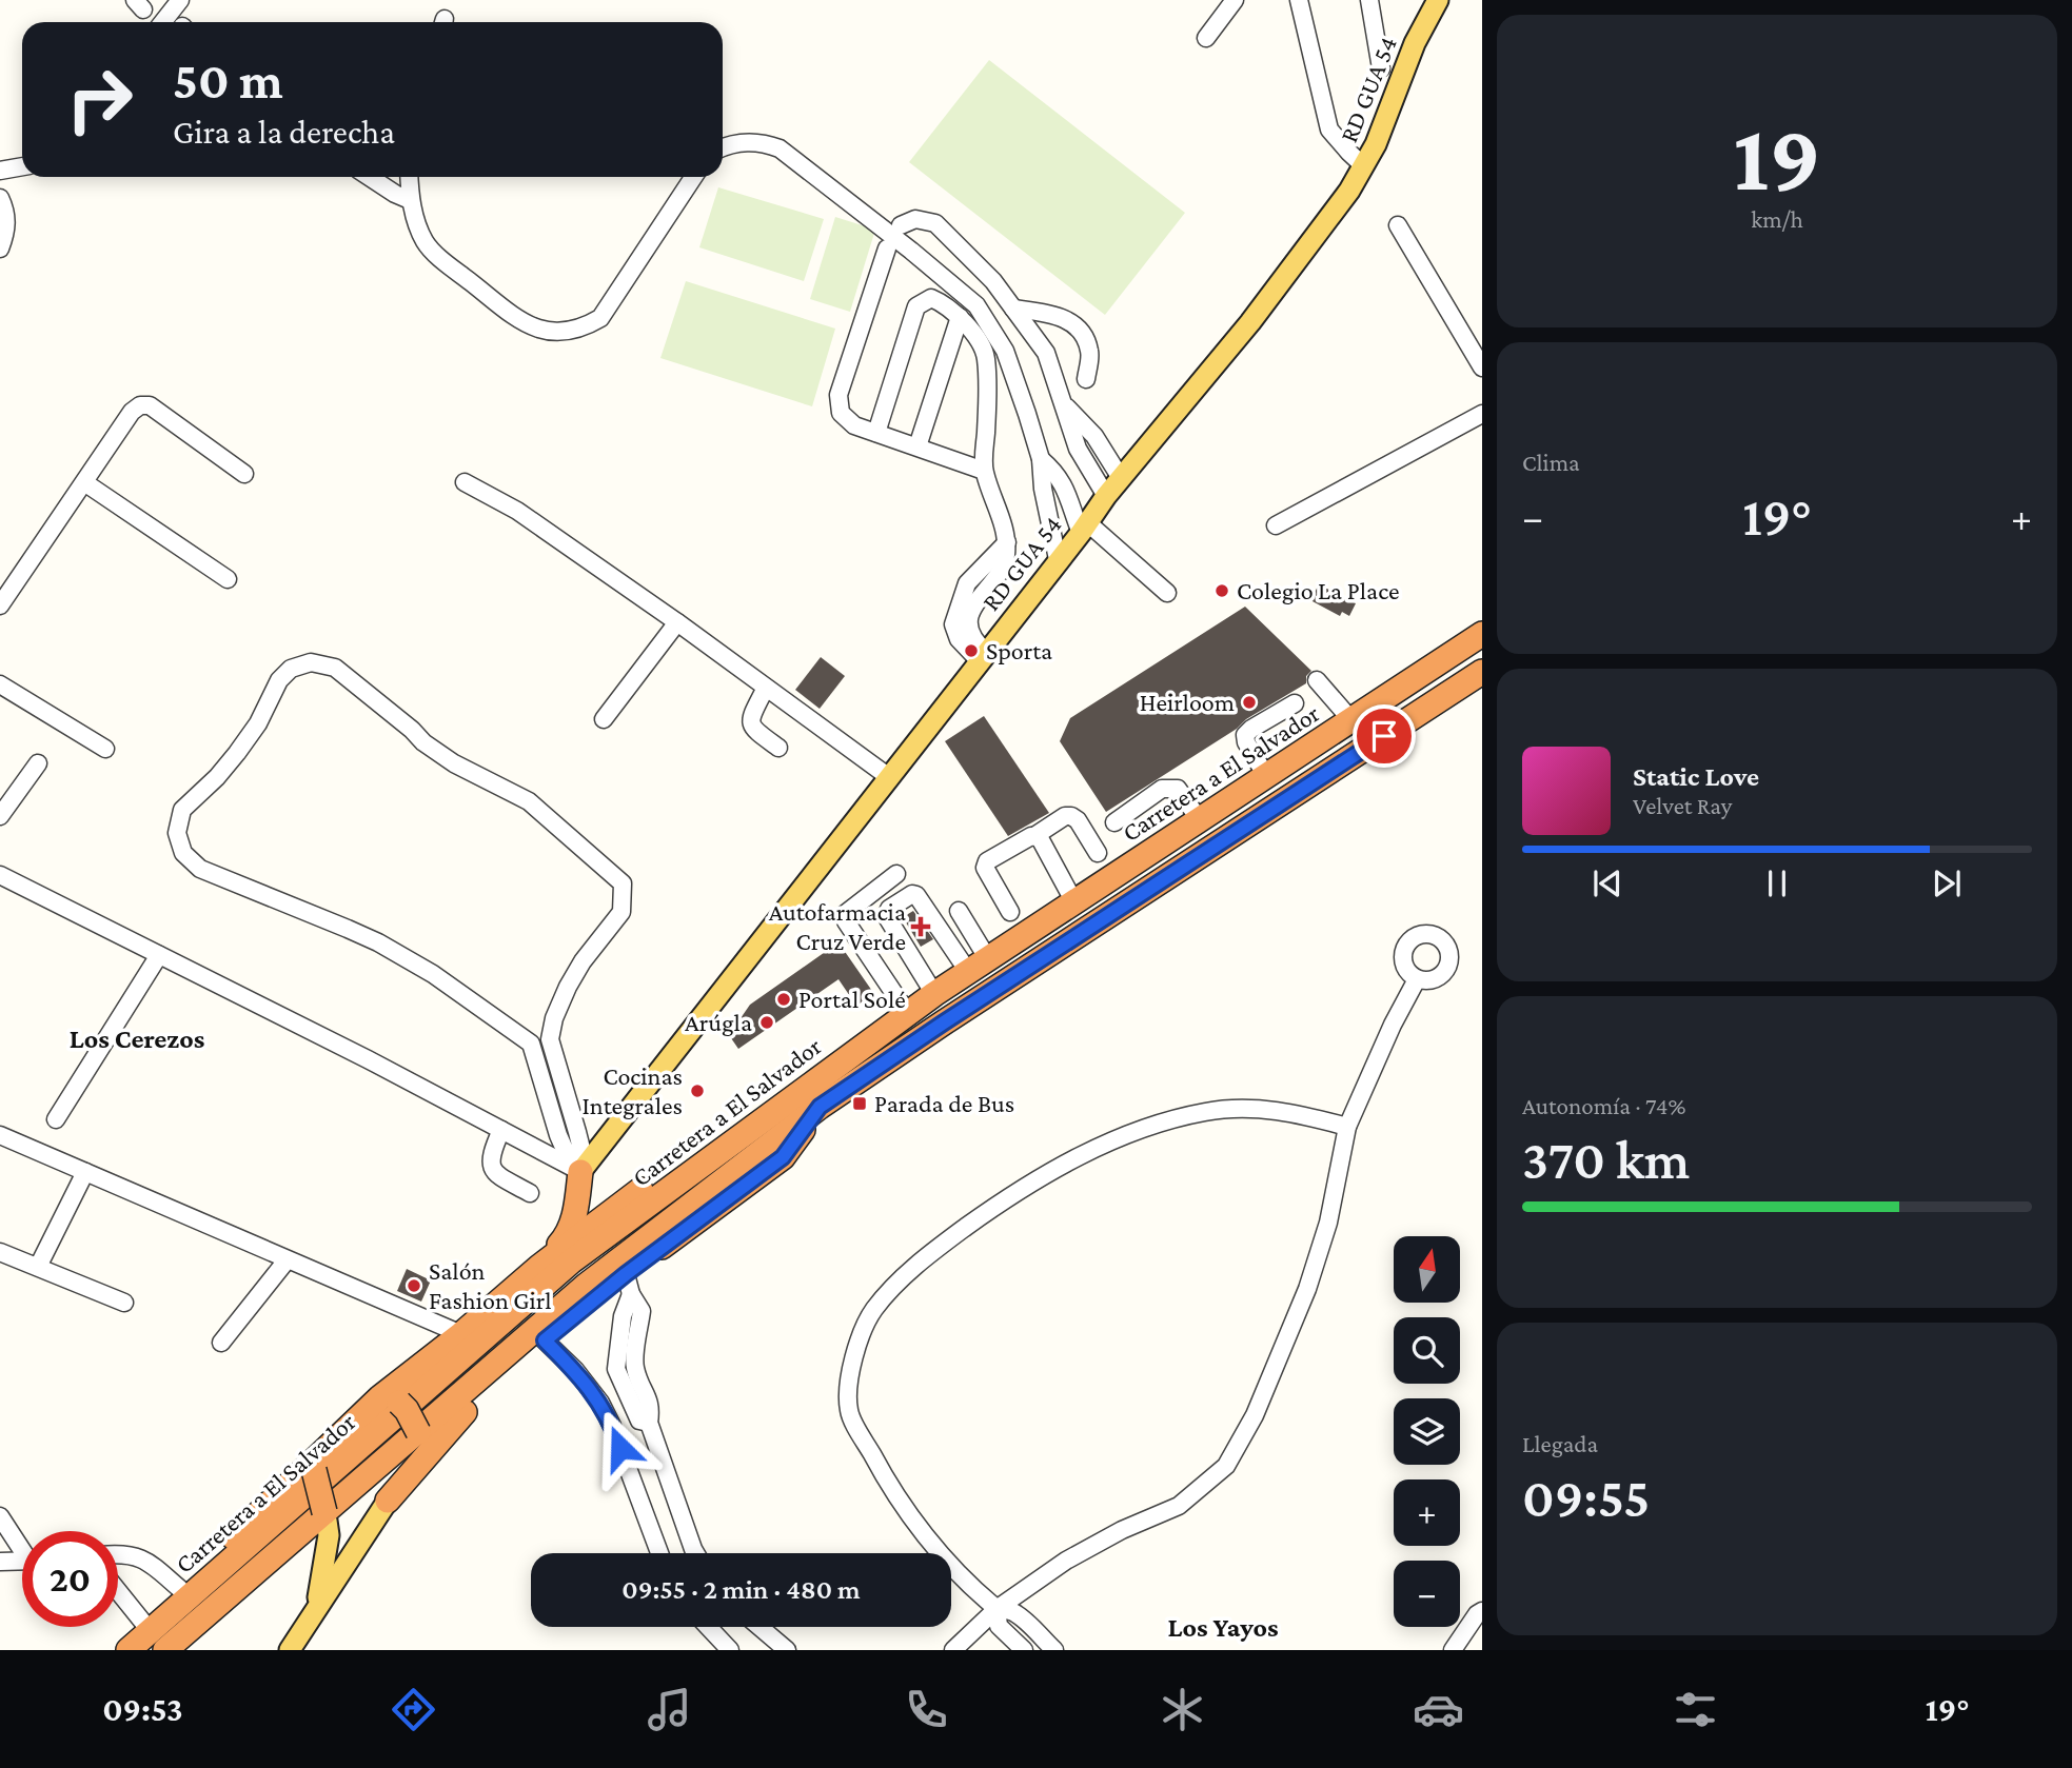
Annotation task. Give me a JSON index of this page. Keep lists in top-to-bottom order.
{
  "streets": {
    "highway": ["Carretera a El Salvador"],
    "main road": ["RD GUA 54"]
  },
  "districts": ["Los Cerezos", "Los Yayos"],
  "places": {
    "other": [
      "Colegio La Place",
      "Sporta",
      "Heirloom",
      "Portal Solé",
      "Arúgla",
      "Cocinas Integrales",
      "Salón Fashion Girl"
    ],
    "health": ["Autofarmacia Cruz Verde"],
    "transit": ["Parada de Bus"]
  },
  "north": "top",
  "page": {
    "tile": [
      ["19", "km/h"],
      "Clima",
      ["Autonomía · 74%", "370 km"],
      ["Llegada", "09:55"]
    ],
    "turn": ["50 m", "Gira a la derecha"],
    "heat": ["−", "19°", "+"],
    "song": ["Static Love", "Velvet Ray"],
    "map_buttons": ["+", "−"],
    "limit": "20",
    "trip": "09:55 · 2 min · 480 m",
    "tabs": ["09:53", "19°"]
  }
}
